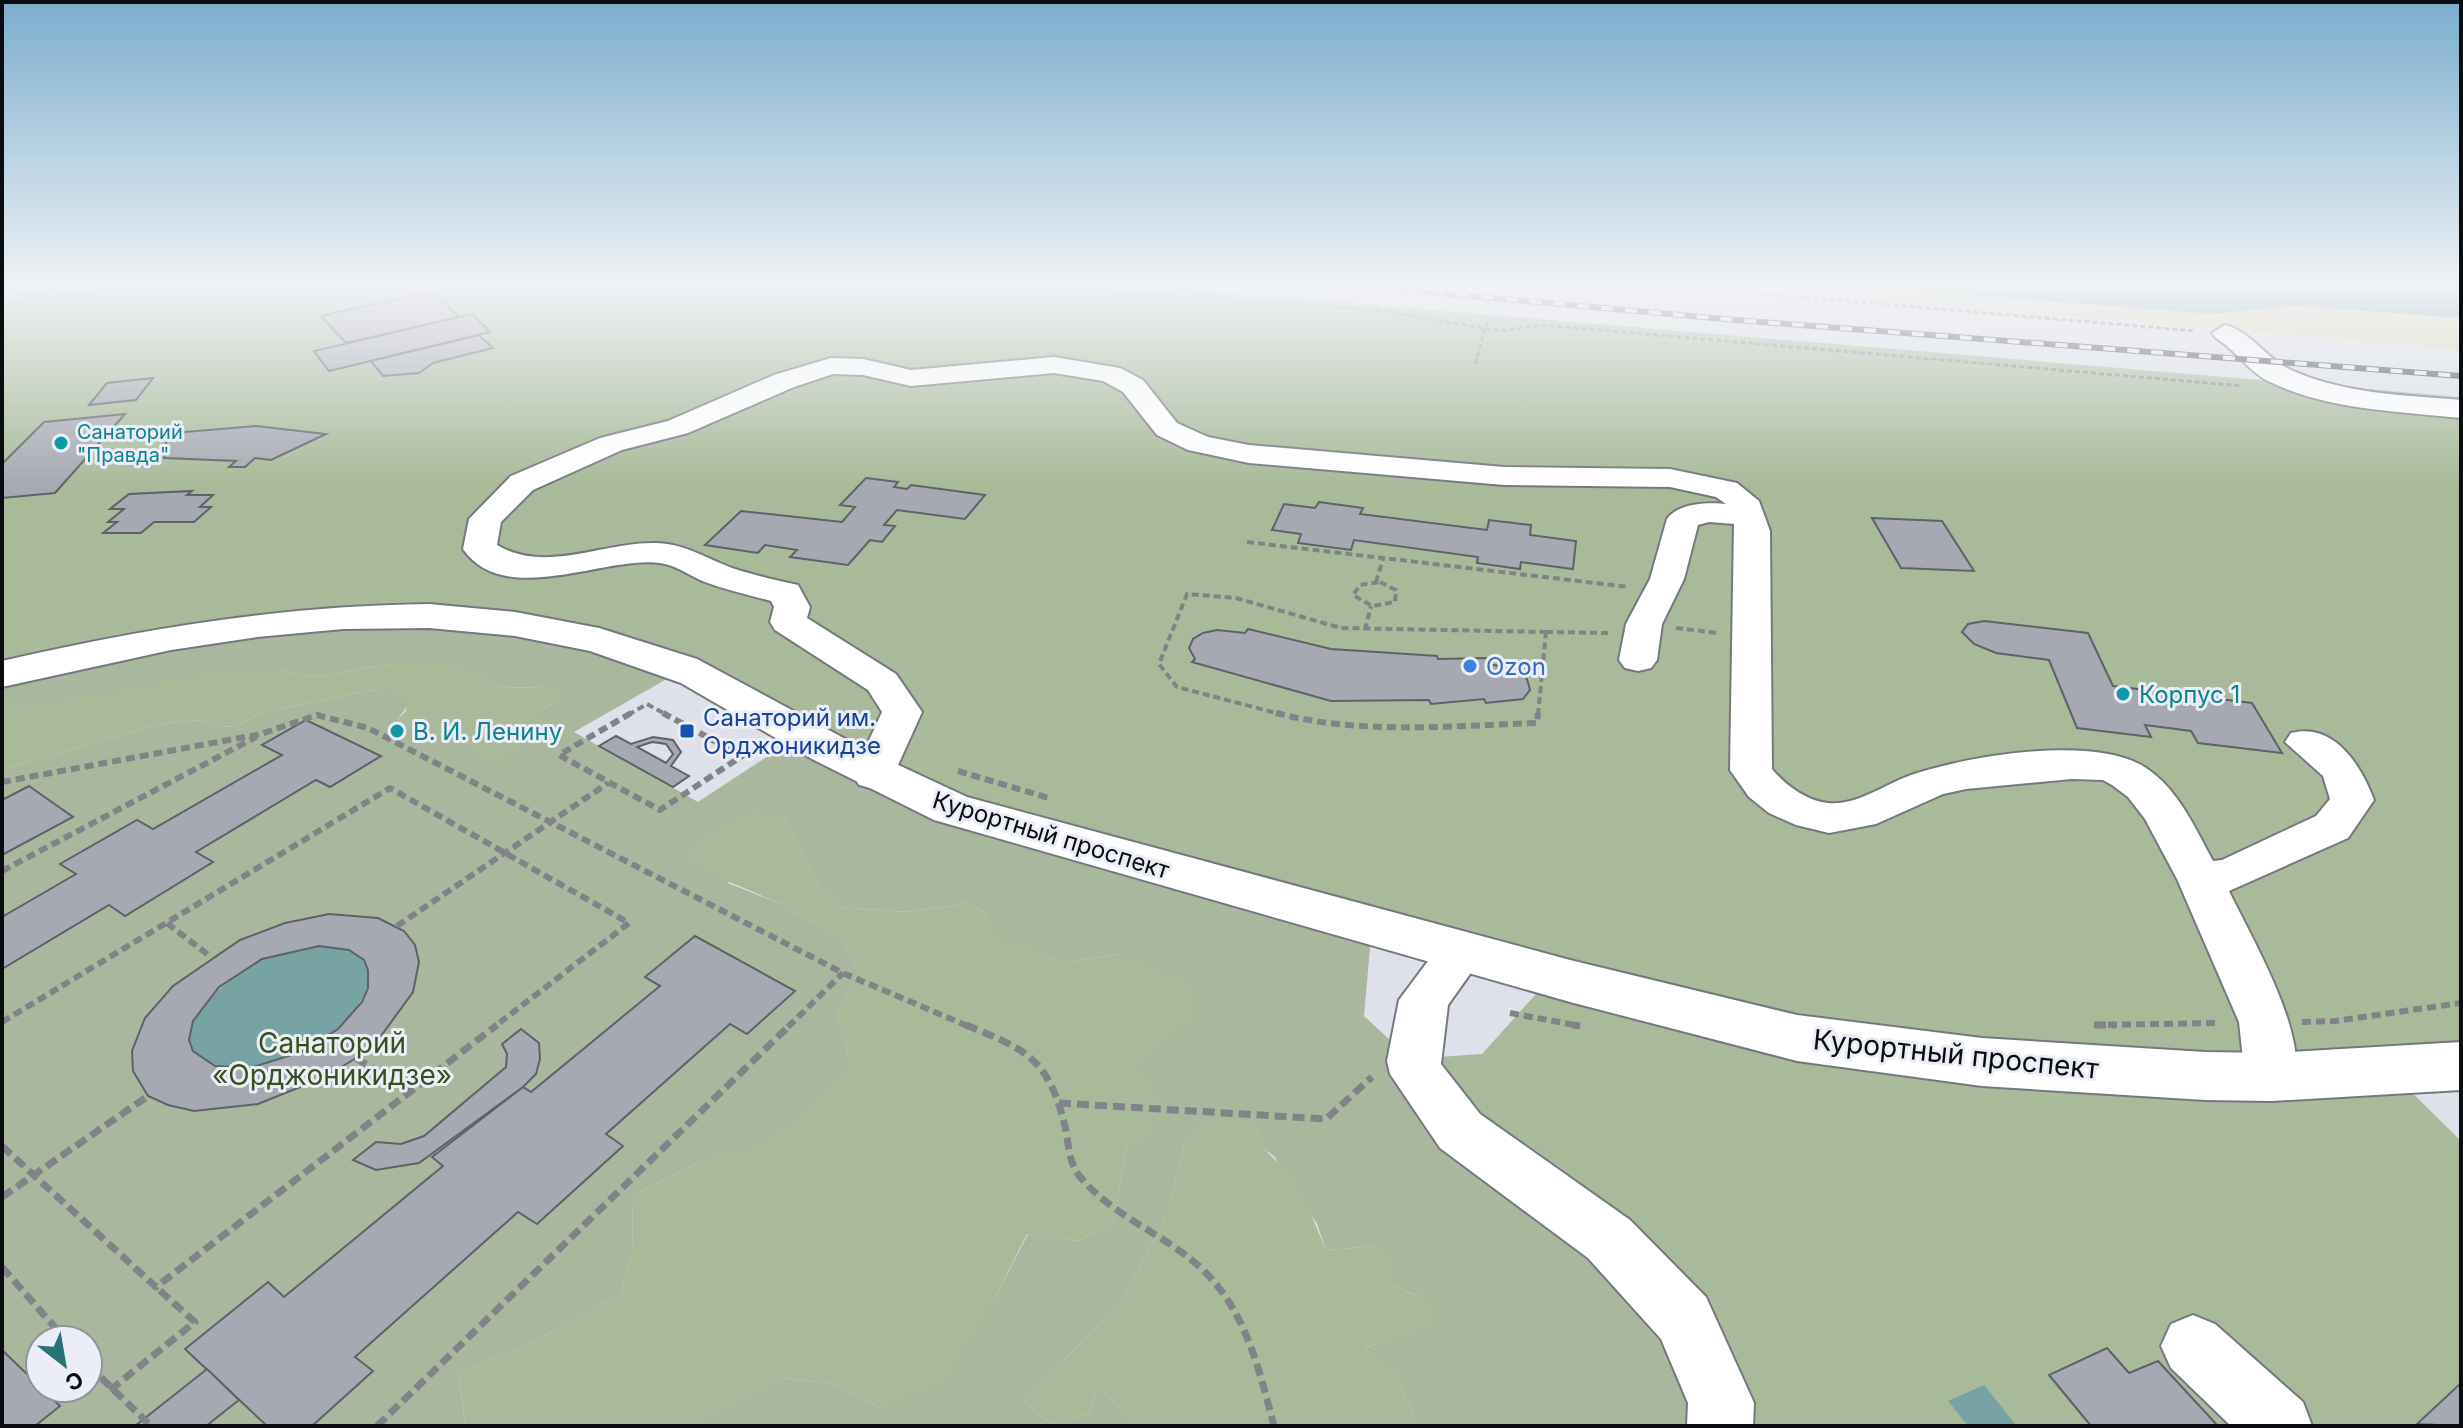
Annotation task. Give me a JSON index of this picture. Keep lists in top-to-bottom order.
{
  "streets": {
    "main road": ["Курортный проспект"]
  },
  "parks": ["Санаторий «Орджоникидзе»"],
  "places": {
    "other": [
      "Санаторий \"Правда\"",
      "Ozon",
      "Корпус 1",
      "В. И. Ленину"
    ],
    "transit": ["Санаторий им. Орджоникидзе"]
  },
  "north": "bottom right"
}
